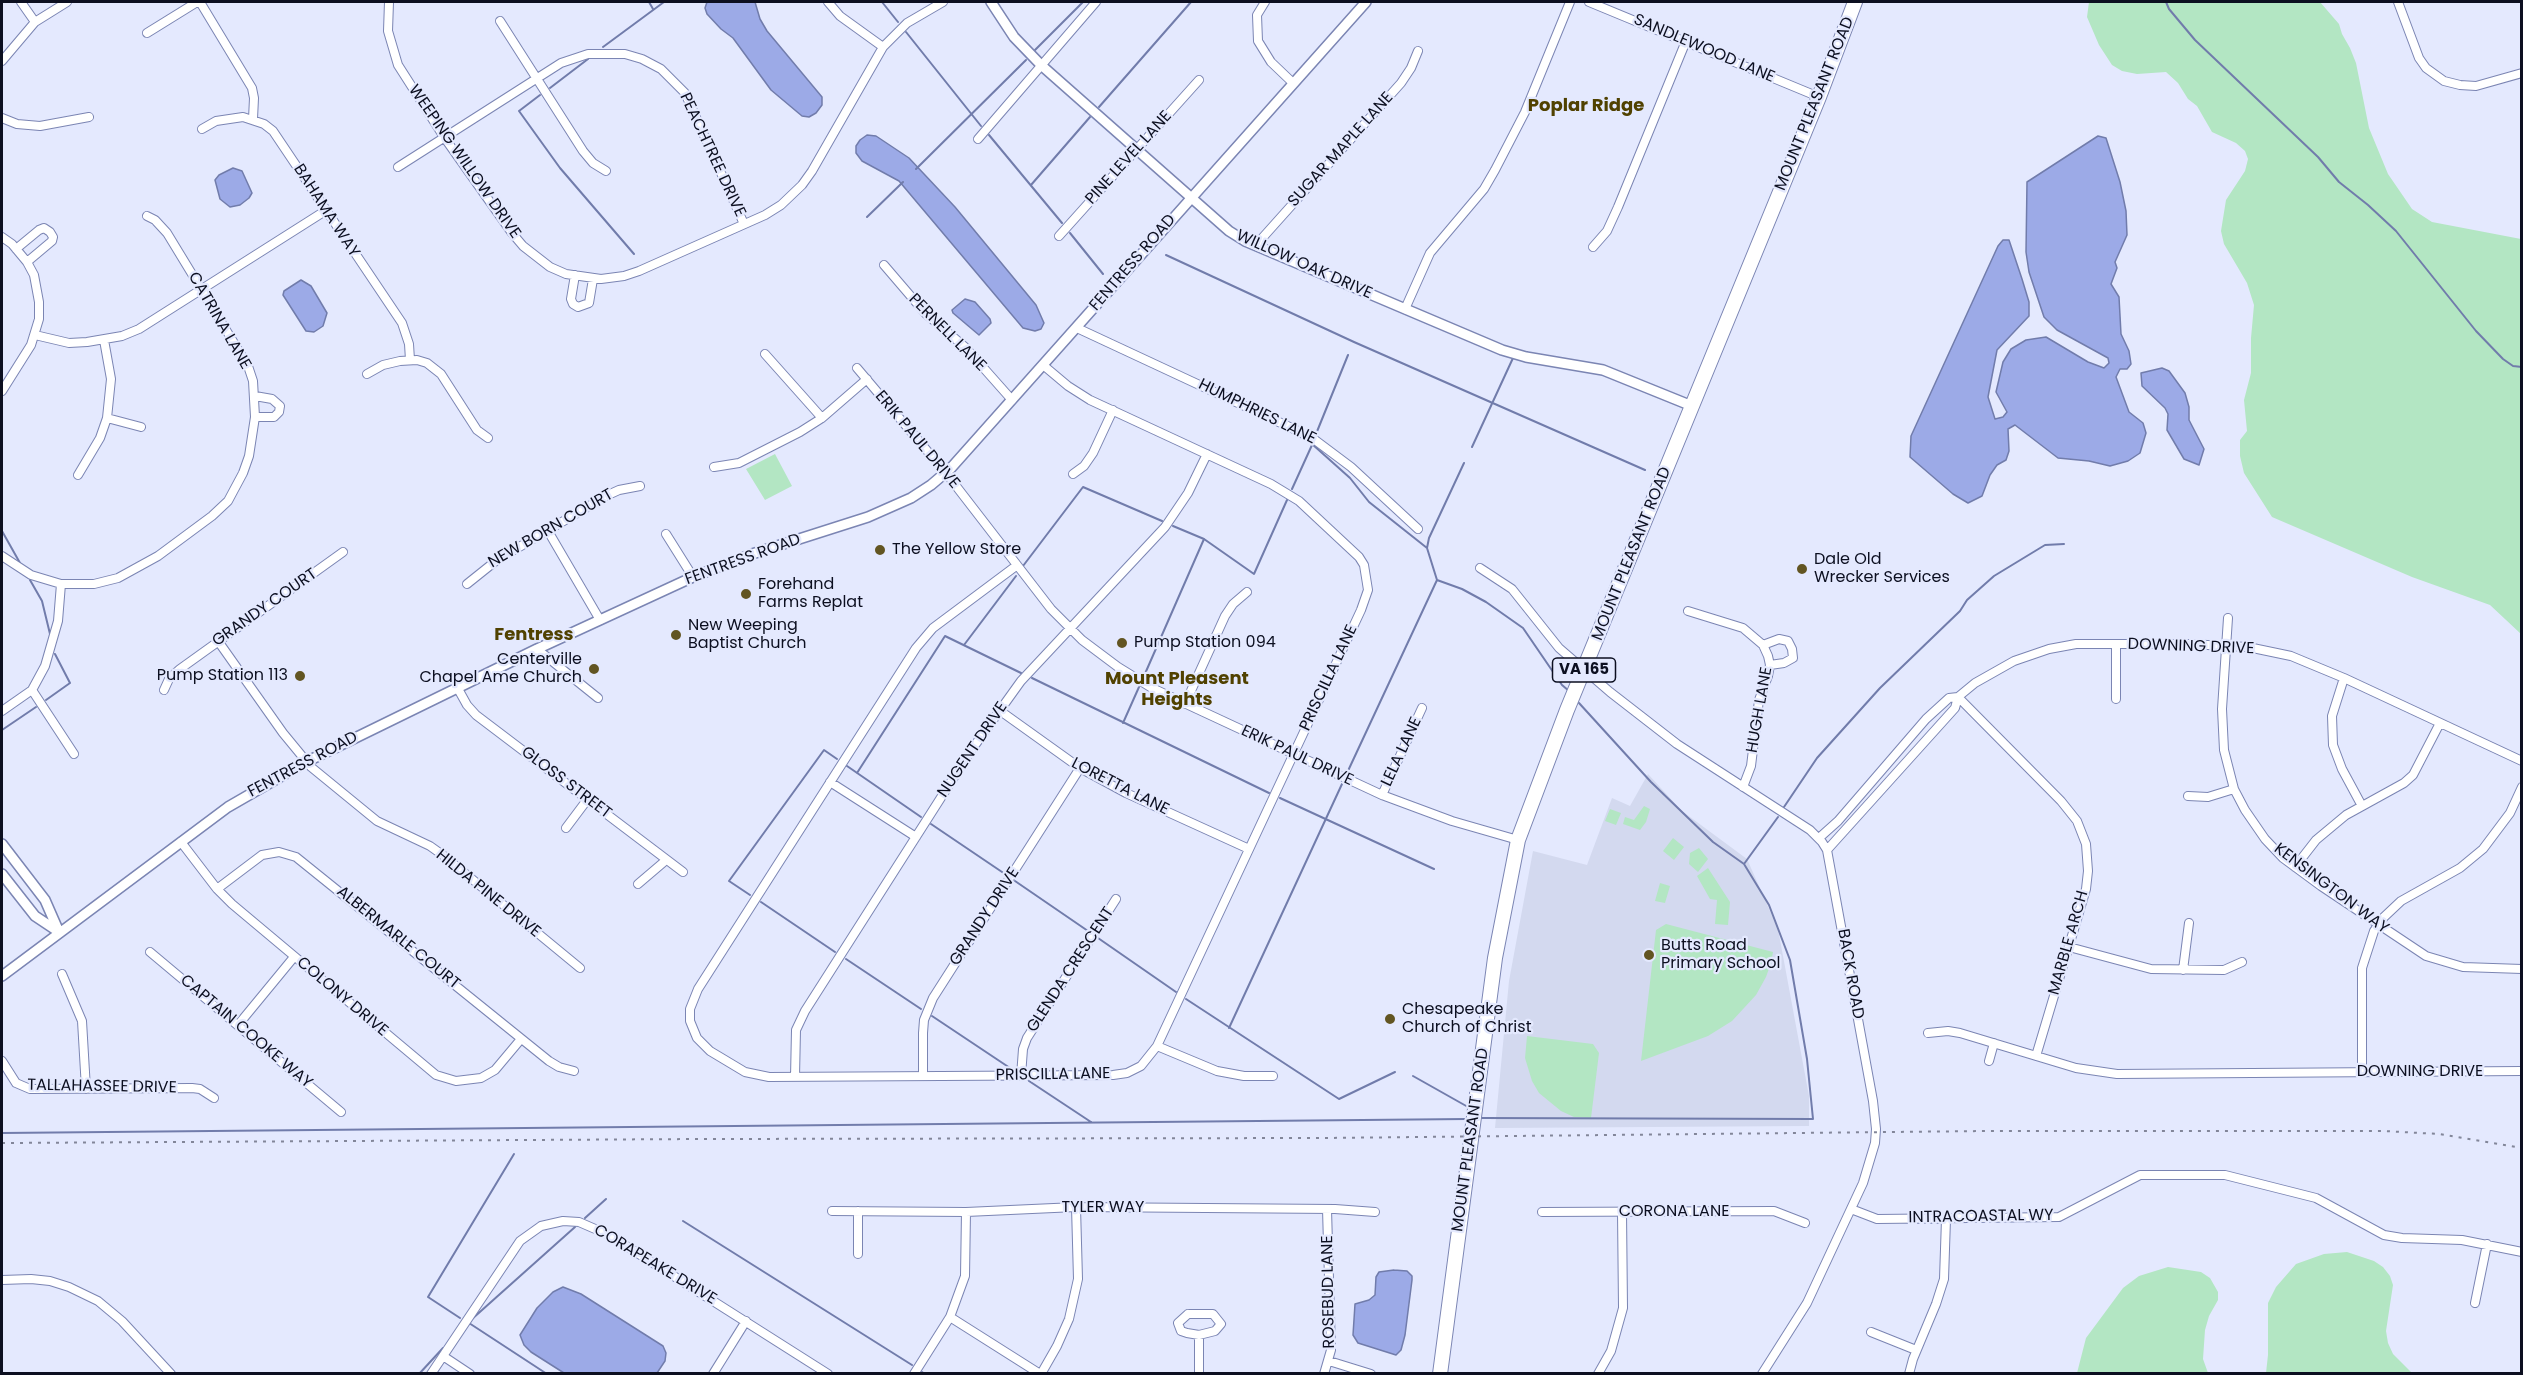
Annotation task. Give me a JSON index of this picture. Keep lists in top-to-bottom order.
{
  "streets": {
    "highway": ["MOUNT PLEASANT ROAD", "VA 165"],
    "street": [
      "SANDLEWOOD LANE",
      "SUGAR MAPLE LANE",
      "PEACHTREE DRIVE",
      "PINE LEVEL LANE",
      "WEEPING WILLOW DRIVE",
      "BAHAMA WAY",
      "FENTRESS ROAD",
      "WILLOW OAK DRIVE",
      "CATRINA LANE",
      "PERNELL LANE",
      "HUMPHRIES LANE",
      "ERIK PAUL DRIVE",
      "NEW BORN COURT",
      "GRANDY COURT",
      "DOWNING DRIVE",
      "PRISCILLA LANE",
      "HUGH LANE",
      "NUGENT DRIVE",
      "LELA LANE",
      "GLOSS STREET",
      "LORETTA LANE",
      "KENSINGTON WAY",
      "HILDA PINE DRIVE",
      "GRANDY DRIVE",
      "ALBERMARLE COURT",
      "MARBLE ARCH",
      "GLENDA CRESCENT",
      "BACK ROAD",
      "COLONY DRIVE",
      "CAPTAIN COOKE WAY",
      "TALLAHASSEE DRIVE",
      "TYLER WAY",
      "CORONA LANE",
      "INTRACOASTAL WY",
      "CORAPEAKE DRIVE",
      "ROSEBUD LANE"
    ]
  },
  "crossings": [
    ["SANDLEWOOD LANE", "MOUNT PLEASANT ROAD"],
    ["MOUNT PLEASANT ROAD", "WILLOW OAK DRIVE"],
    ["MOUNT PLEASANT ROAD", "ERIK PAUL DRIVE"],
    ["MOUNT PLEASANT ROAD", "BACK ROAD"],
    ["SUGAR MAPLE LANE", "WILLOW OAK DRIVE"],
    ["PEACHTREE DRIVE", "WEEPING WILLOW DRIVE"],
    ["PINE LEVEL LANE", "WILLOW OAK DRIVE"],
    ["FENTRESS ROAD", "WILLOW OAK DRIVE"],
    ["FENTRESS ROAD", "PERNELL LANE"],
    ["FENTRESS ROAD", "HUMPHRIES LANE"],
    ["FENTRESS ROAD", "ERIK PAUL DRIVE"],
    ["FENTRESS ROAD", "PRISCILLA LANE"],
    ["FENTRESS ROAD", "GLOSS STREET"],
    ["FENTRESS ROAD", "HILDA PINE DRIVE"],
    ["FENTRESS ROAD", "COLONY DRIVE"],
    ["ERIK PAUL DRIVE", "PRISCILLA LANE"],
    ["ERIK PAUL DRIVE", "NUGENT DRIVE"],
    ["ERIK PAUL DRIVE", "LELA LANE"],
    ["GRANDY COURT", "HILDA PINE DRIVE"],
    ["DOWNING DRIVE", "KENSINGTON WAY"],
    ["DOWNING DRIVE", "MARBLE ARCH"],
    ["DOWNING DRIVE", "BACK ROAD"],
    ["PRISCILLA LANE", "NUGENT DRIVE"],
    ["PRISCILLA LANE", "LORETTA LANE"],
    ["PRISCILLA LANE", "GRANDY DRIVE"],
    ["PRISCILLA LANE", "GLENDA CRESCENT"],
    ["HUGH LANE", "BACK ROAD"],
    ["NUGENT DRIVE", "LORETTA LANE"],
    ["LORETTA LANE", "GRANDY DRIVE"],
    ["ALBERMARLE COURT", "COLONY DRIVE"],
    ["BACK ROAD", "INTRACOASTAL WY"],
    ["TYLER WAY", "ROSEBUD LANE"]
  ],
  "districts": ["Poplar Ridge", "Fentress", "Mount Pleasent Heights"],
  "places": [
    "The Yellow Store",
    "Dale Old Wrecker Services",
    "Forehand Farms Replat",
    "New Weeping Baptist Church",
    "Pump Station 094",
    "Centerville Chapel Ame Church",
    "Pump Station 113",
    "Butts Road Primary School",
    "Chesapeake Church of Christ"
  ]
}
